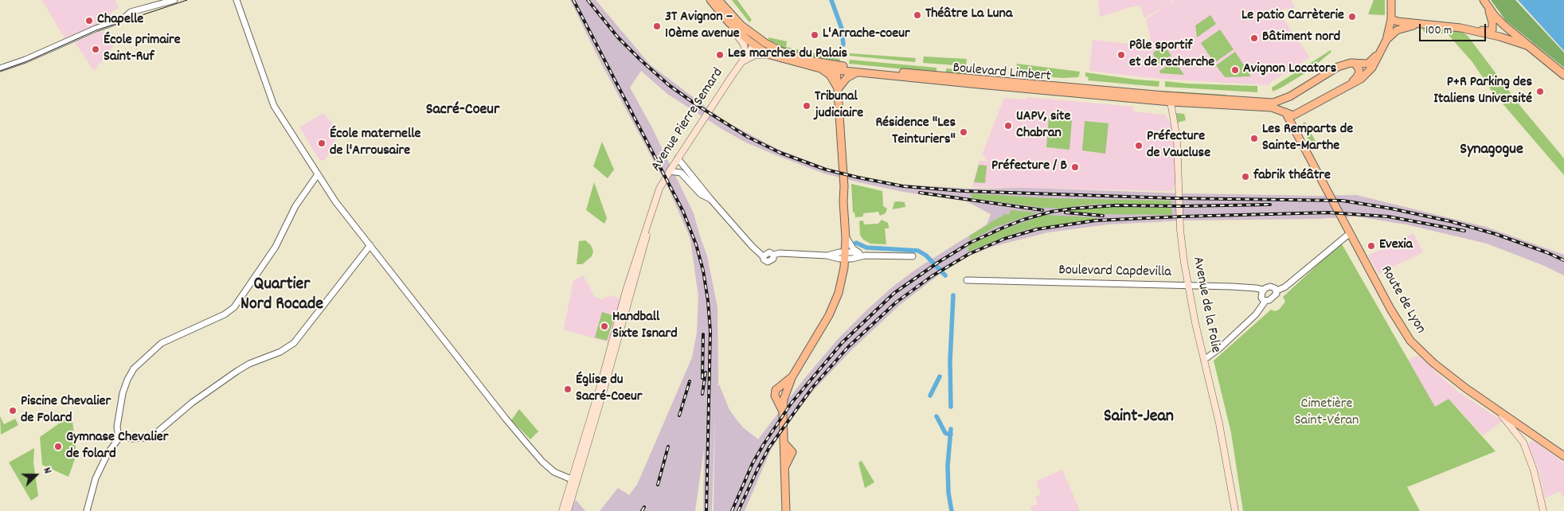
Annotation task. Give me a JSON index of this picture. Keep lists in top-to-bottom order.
{
  "streets": {
    "main road": [
      "Boulevard Limbert",
      "Avenue Pierre Semard",
      "Route de Lyon",
      "Avenue de la Folie"
    ],
    "street": ["Boulevard Capdevilla"]
  },
  "crossings": [
    ["Boulevard Limbert", "Route de Lyon"],
    ["Boulevard Limbert", "Avenue de la Folie"],
    ["Boulevard Capdevilla", "Avenue de la Folie"]
  ],
  "districts": [
    "Sacré-Coeur",
    "Synagogue",
    "Quartier Nord Rocade",
    "Saint-Jean"
  ],
  "parks": ["Cimetière Saint-Véran"],
  "places": [
    "Théâtre La Luna",
    "Le patio Carrèterie",
    "Chapelle",
    "3T Avignon – 10ème avenue",
    "L'Arrache-coeur",
    "Bâtiment nord",
    "École primaire Saint-Ruf",
    "Les marches du Palais",
    "Pôle sportif et de recherche",
    "Avignon Locators",
    "P+R Parking des Italiens Université",
    "Tribunal judiciaire",
    "UAPV, site Chabran",
    "Résidence \"Les Teinturiers\"",
    "Les Remparts de Sainte-Marthe",
    "École maternelle de l'Arrousaire",
    "Préfecture de Vaucluse",
    "Préfecture / B",
    "fabrik théâtre",
    "Evexia",
    "Handball Sixte Isnard",
    "Église du Sacré-Coeur",
    "Piscine Chevalier de Folard",
    "Gymnase Chevalier de folard"
  ],
  "scale_bar": "100 m",
  "north": "right"
}
